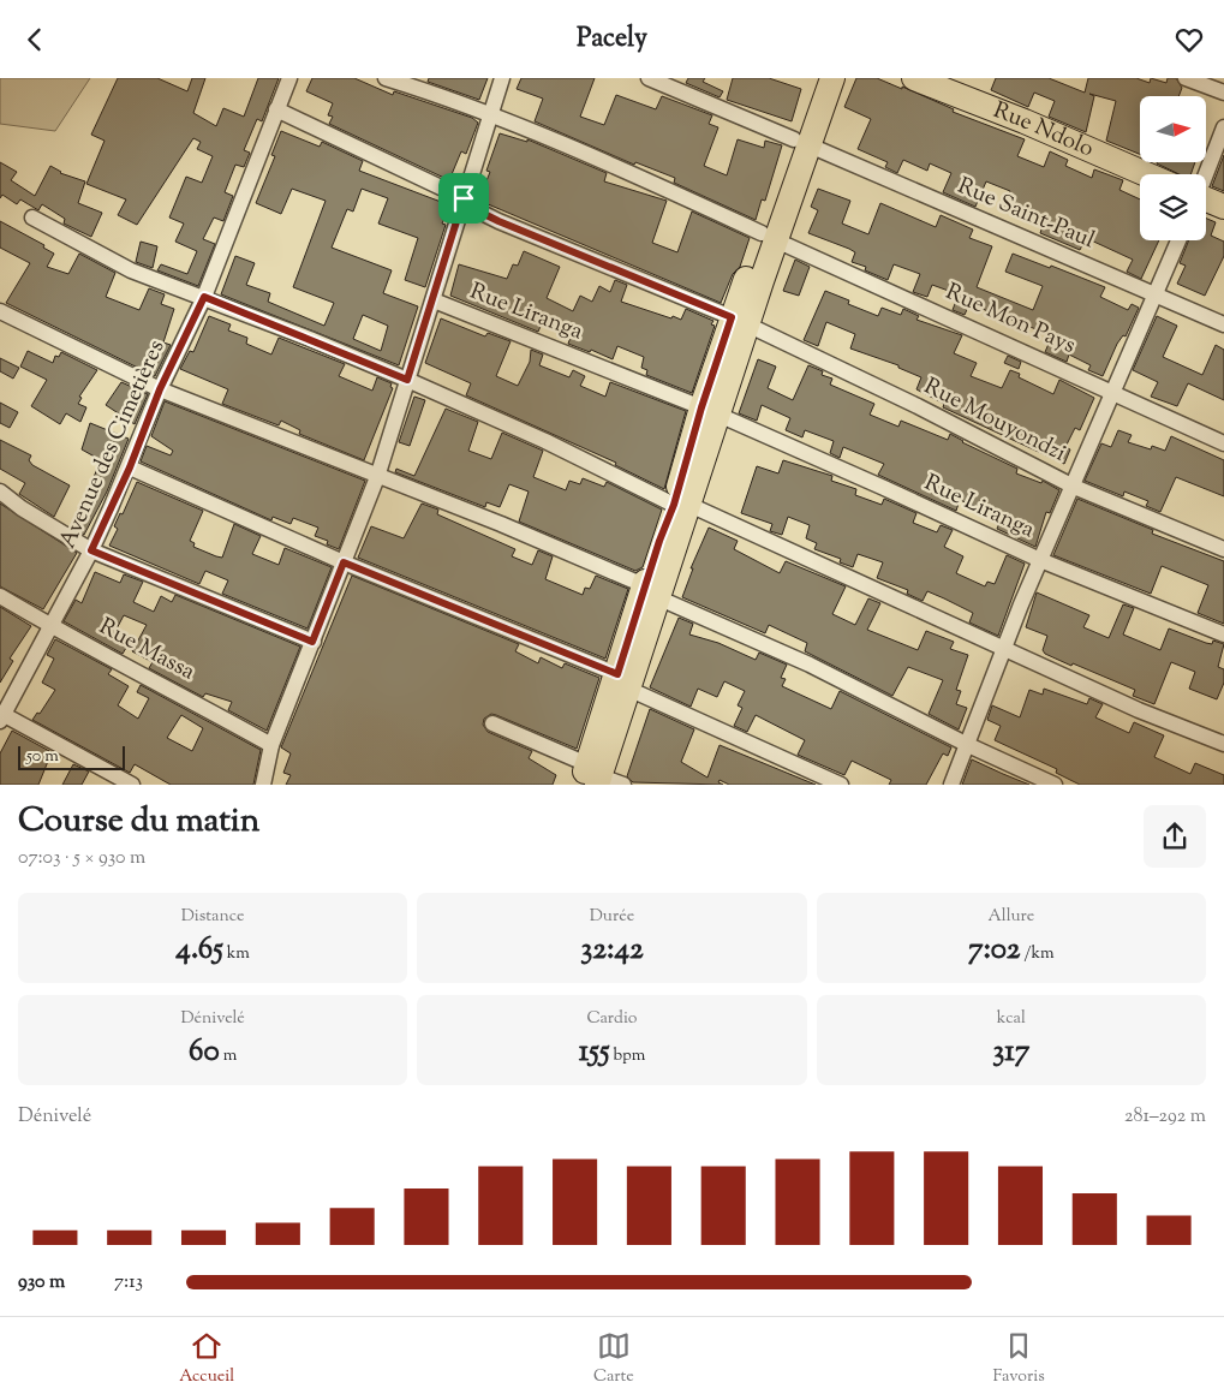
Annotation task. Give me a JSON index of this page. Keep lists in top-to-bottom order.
{
  "streets": {
    "main road": ["Rue Ndolo"],
    "street": [
      "Rue Saint-Paul",
      "Rue Liranga",
      "Rue Mon Pays",
      "Rue Mouyondzi",
      "Avenue des Cimetières",
      "Rue Massa"
    ]
  },
  "crossings": [
    ["Rue Mouyondzi", "Avenue des Cimetières"],
    ["Avenue des Cimetières", "Rue Massa"]
  ],
  "scale_bar": "50 m",
  "north": "right",
  "page": {
    "header": "Pacely",
    "scale": "50 m",
    "heading": ["Course du matin", "07:03 · 5 × 930 m"],
    "stats": [
      ["Distance", "4.65 km"],
      ["Durée", "32:42"],
      ["Allure", "7:02 /km"],
      ["Dénivelé", "60 m"],
      ["Cardio", "155 bpm"],
      ["kcal", "317"]
    ],
    "chart": ["Dénivelé", "281–292 m"],
    "list": [
      {
        "name": "930 m",
        "note": "7:13"
      }
    ],
    "tabs": ["Accueil", "Carte", "Favoris"]
  }
}
